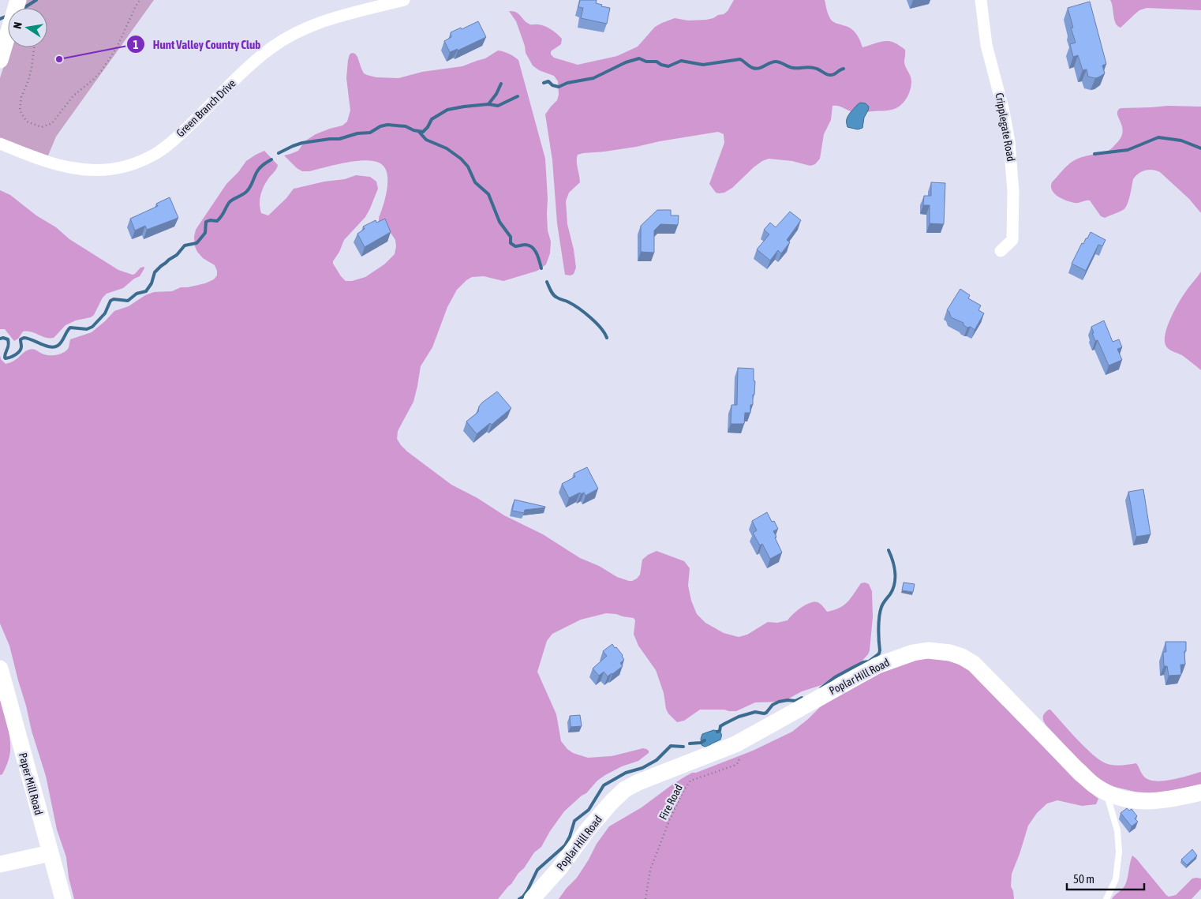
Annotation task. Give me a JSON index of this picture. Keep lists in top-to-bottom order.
{
  "streets": {
    "street": [
      "Green Branch Drive",
      "Cripplegate Road",
      "Poplar Hill Road",
      "Paper Mill Road"
    ],
    "path": ["Fire Road"]
  },
  "crossings": [
    ["Poplar Hill Road", "Fire Road"]
  ],
  "places": ["Hunt Valley Country Club"],
  "scale_bar": "50 m",
  "north": "left"
}
